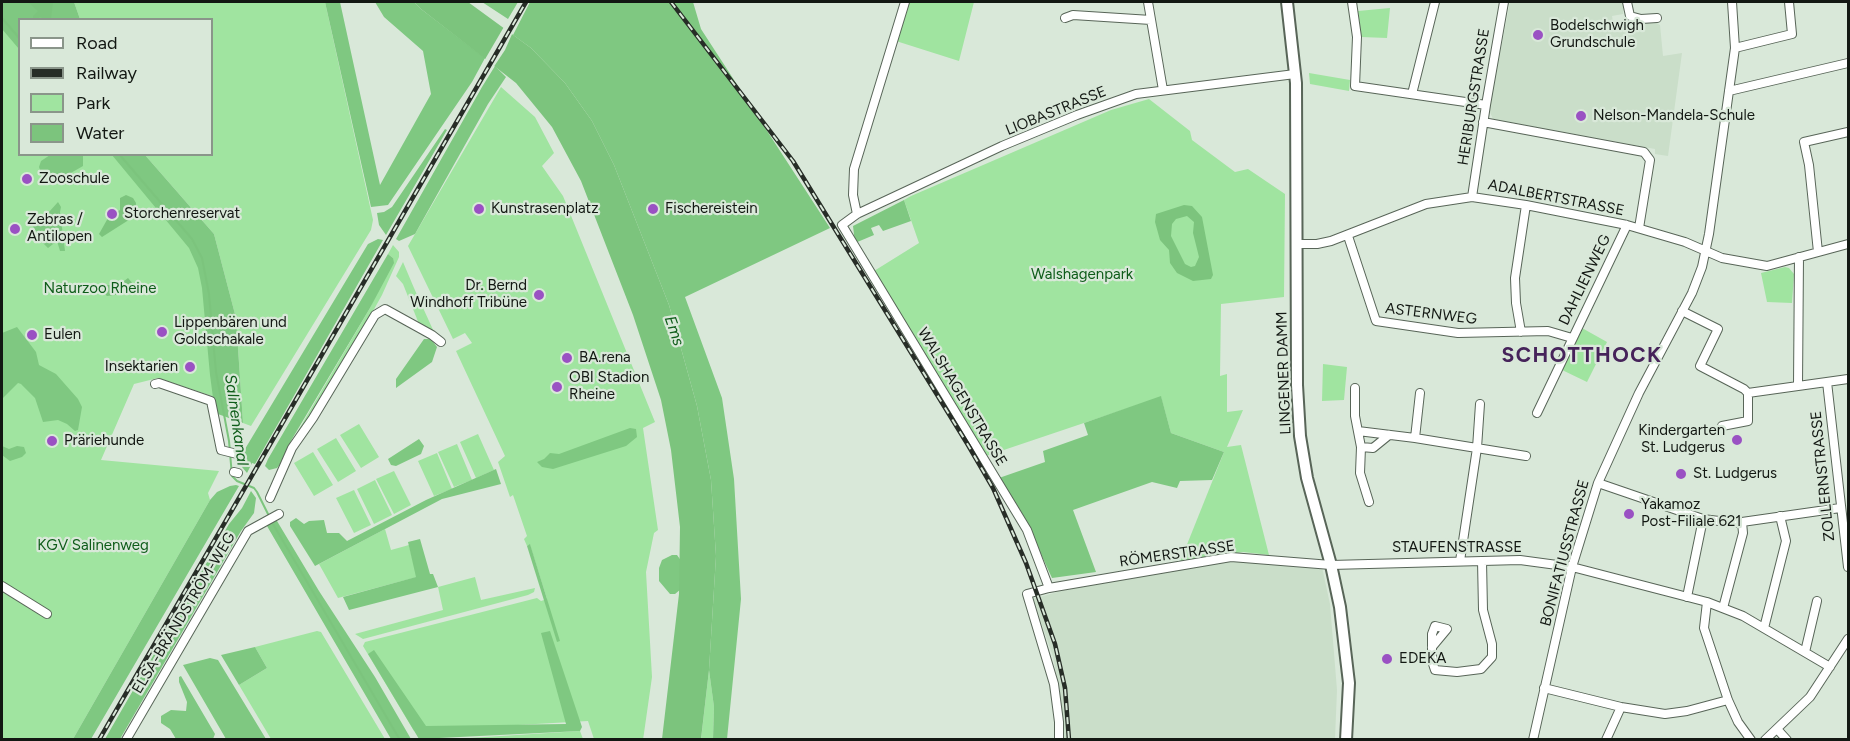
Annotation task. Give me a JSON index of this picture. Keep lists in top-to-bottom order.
{
  "streets": {
    "main road": ["LINGENER DAMM"],
    "street": [
      "HERIBURGSTRASSE",
      "LIOBASTRASSE",
      "ADALBERTSTRASSE",
      "DAHLIENWEG",
      "ASTERNWEG",
      "WALSHAGENSTRASSE",
      "ZOLLERNSTRASSE",
      "STAUFENSTRASSE",
      "BONIFATIUSSTRASSE",
      "RÖMERSTRASSE",
      "ELSA-BRÄNDSTRÖM-WEG"
    ]
  },
  "crossings": [
    ["HERIBURGSTRASSE", "ADALBERTSTRASSE"],
    ["LIOBASTRASSE", "LINGENER DAMM"],
    ["LIOBASTRASSE", "WALSHAGENSTRASSE"],
    ["ADALBERTSTRASSE", "DAHLIENWEG"],
    ["ADALBERTSTRASSE", "ASTERNWEG"],
    ["ADALBERTSTRASSE", "LINGENER DAMM"],
    ["ADALBERTSTRASSE", "BONIFATIUSSTRASSE"],
    ["DAHLIENWEG", "ASTERNWEG"],
    ["LINGENER DAMM", "STAUFENSTRASSE"],
    ["LINGENER DAMM", "RÖMERSTRASSE"],
    ["WALSHAGENSTRASSE", "RÖMERSTRASSE"],
    ["STAUFENSTRASSE", "BONIFATIUSSTRASSE"],
    ["STAUFENSTRASSE", "RÖMERSTRASSE"]
  ],
  "districts": ["SCHOTTHOCK"],
  "water": ["Ems", "Salinenkanal"],
  "parks": ["Walshagenpark", "Naturzoo Rheine", "KGV Salinenweg"],
  "places": [
    "Bodelschwigh Grundschule",
    "Nelson-Mandela-Schule",
    "Zooschule",
    "Kunstrasenplatz",
    "Fischereistein",
    "Storchenreservat",
    "Zebras / Antilopen",
    "Dr. Bernd Windhoff Tribüne",
    "Lippenbären und Goldschakale",
    "Eulen",
    "BA.rena",
    "Insektarien",
    "OBI Stadion Rheine",
    "Kindergarten St. Ludgerus",
    "Präriehunde",
    "St. Ludgerus",
    "Yakamoz Post-Filiale 621",
    "EDEKA"
  ],
  "legend": [
    "Road",
    "Railway",
    "Park",
    "Water"
  ]
}
